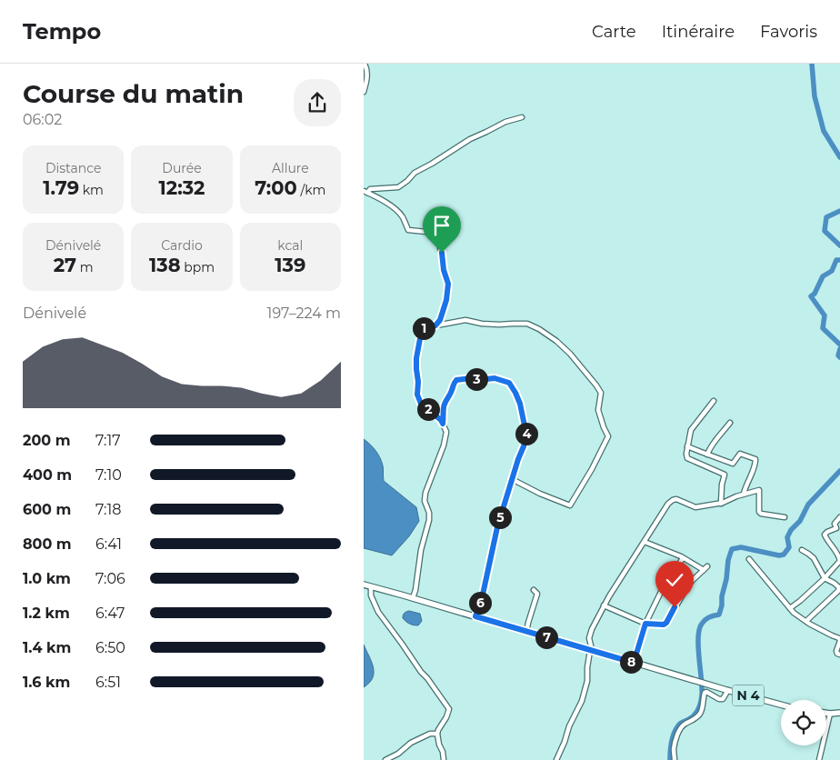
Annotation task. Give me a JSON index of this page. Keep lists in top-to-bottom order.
{
  "streets": {
    "main road": ["N 4"]
  },
  "page": {
    "header": "Tempo",
    "nav": ["Carte", "Itinéraire", "Favoris"],
    "heading": ["Course du matin", "06:02"],
    "stats": [
      ["Distance", "1.79 km"],
      ["Durée", "12:32"],
      ["Allure", "7:00 /km"],
      ["Dénivelé", "27 m"],
      ["Cardio", "138 bpm"],
      ["kcal", "139"]
    ],
    "chart": ["Dénivelé", "197–224 m"],
    "pins": [
      "1",
      "3",
      "2",
      "4",
      "5",
      "6",
      "7",
      "8"
    ],
    "list": [
      {
        "name": "200 m",
        "note": "7:17"
      },
      {
        "name": "400 m",
        "note": "7:10"
      },
      {
        "name": "600 m",
        "note": "7:18"
      },
      {
        "name": "800 m",
        "note": "6:41"
      },
      {
        "name": "1.0 km",
        "note": "7:06"
      },
      {
        "name": "1.2 km",
        "note": "6:47"
      },
      {
        "name": "1.4 km",
        "note": "6:50"
      },
      {
        "name": "1.6 km",
        "note": "6:51"
      }
    ]
  }
}
